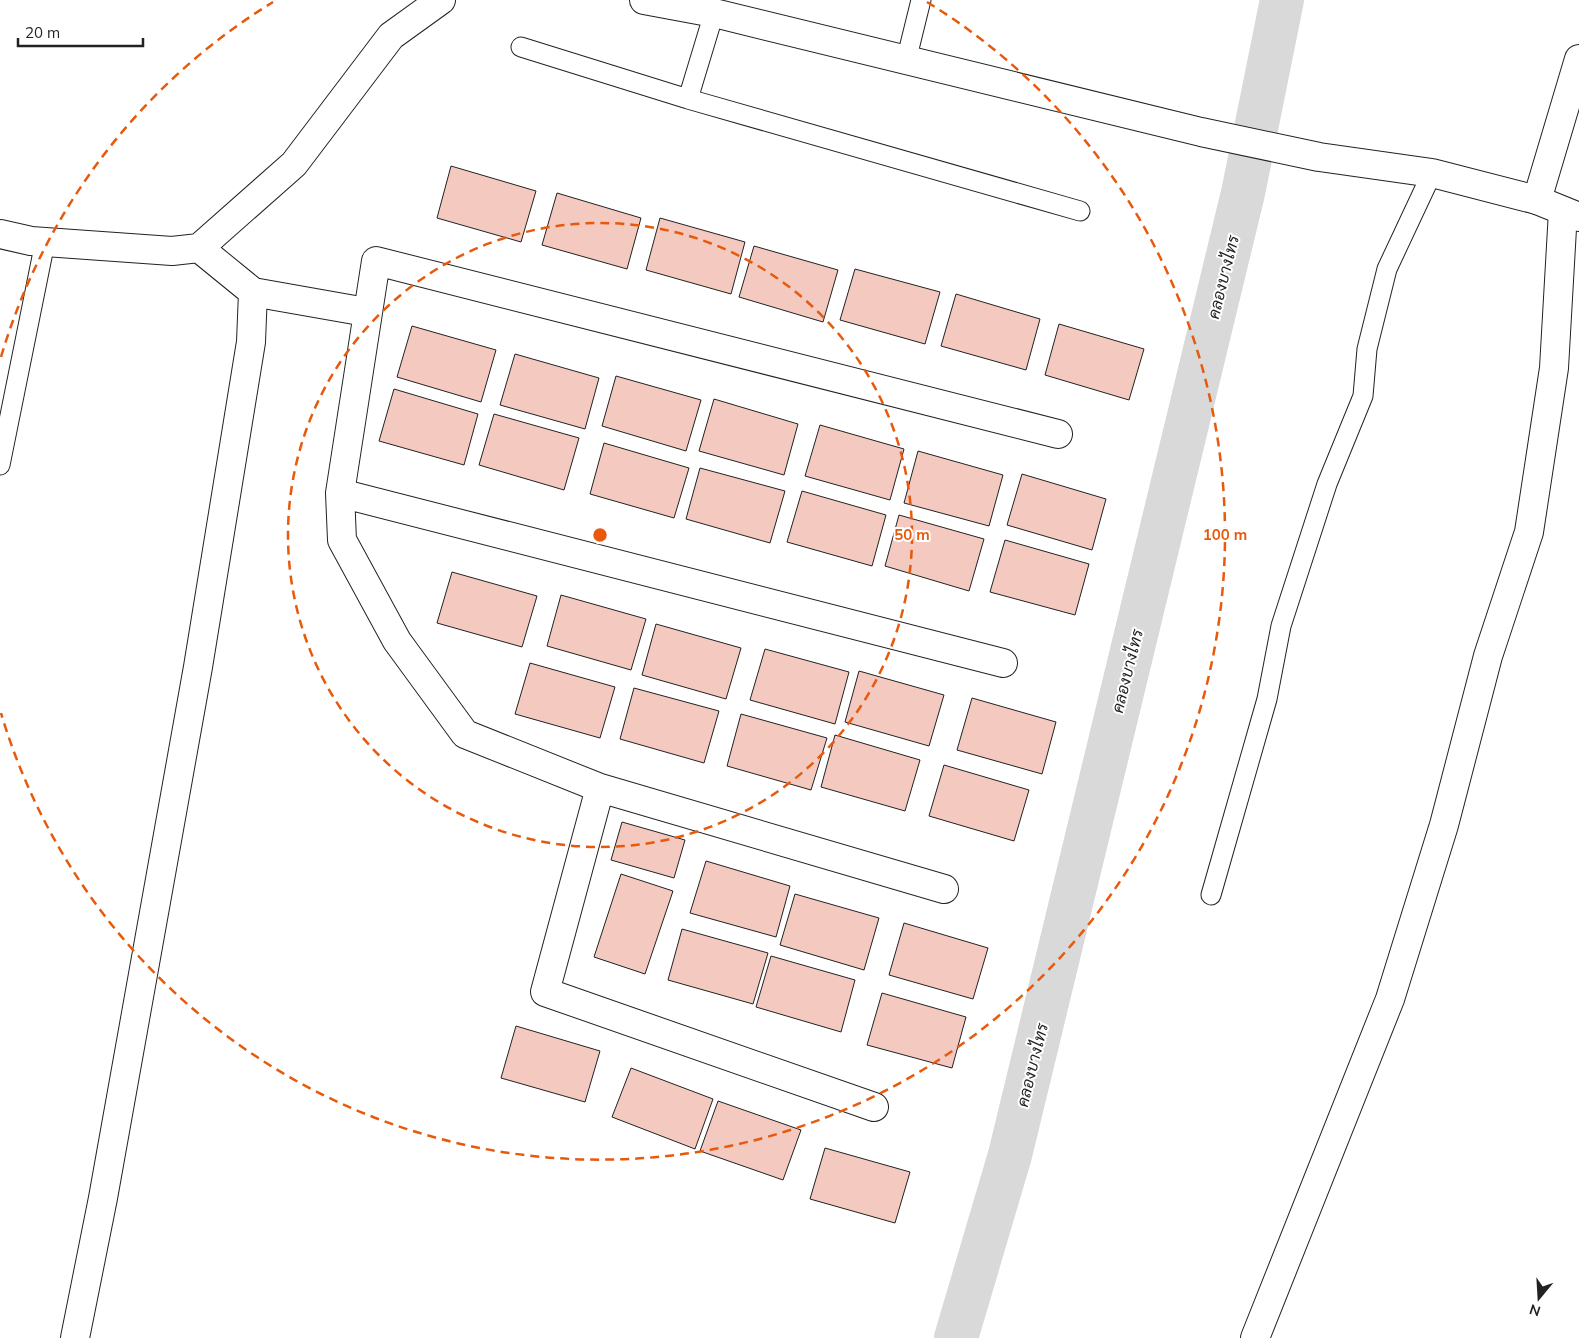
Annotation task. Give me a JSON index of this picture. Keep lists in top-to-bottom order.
{
  "water": ["คลองบางไทร"],
  "scale_bar": "20 m",
  "north": "bottom",
  "rings": ["50 m", "100 m"]
}
